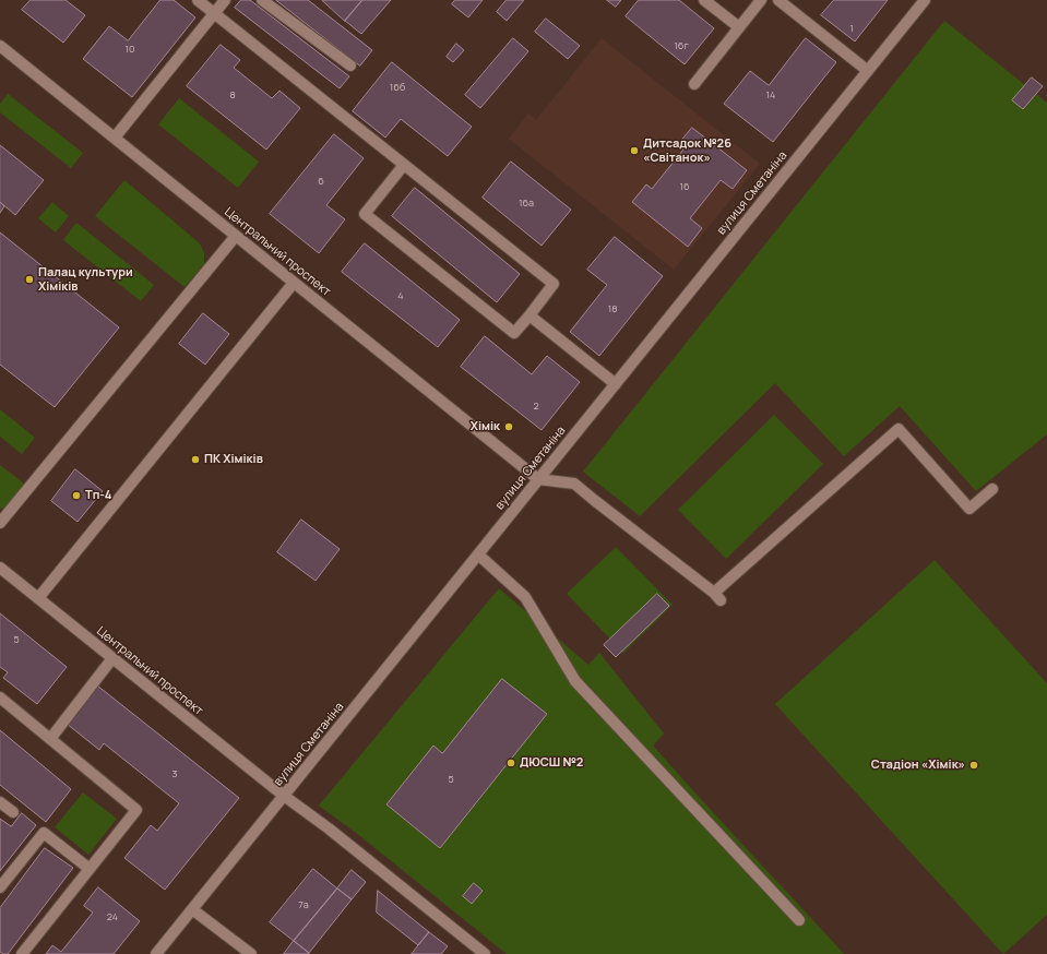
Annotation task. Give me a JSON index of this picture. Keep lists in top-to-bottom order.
{
  "streets": {
    "street": ["вулиця Сметаніна", "Центральний проспект"]
  },
  "crossings": [
    ["вулиця Сметаніна", "Центральний проспект"]
  ],
  "places": [
    "Дитсадок №26 «Світанок»",
    "Палац культури Хіміків",
    "Хімік",
    "ПК Хіміків",
    "Тп-4",
    "ДЮСШ №2",
    "Стадіон «Хімік»"
  ],
  "house_numbers": [
    "1",
    "16г",
    "10",
    "16б",
    "8",
    "14",
    "6",
    "16",
    "16а",
    "4",
    "18",
    "2",
    "5",
    "3",
    "5",
    "7а",
    "24"
  ]
}
